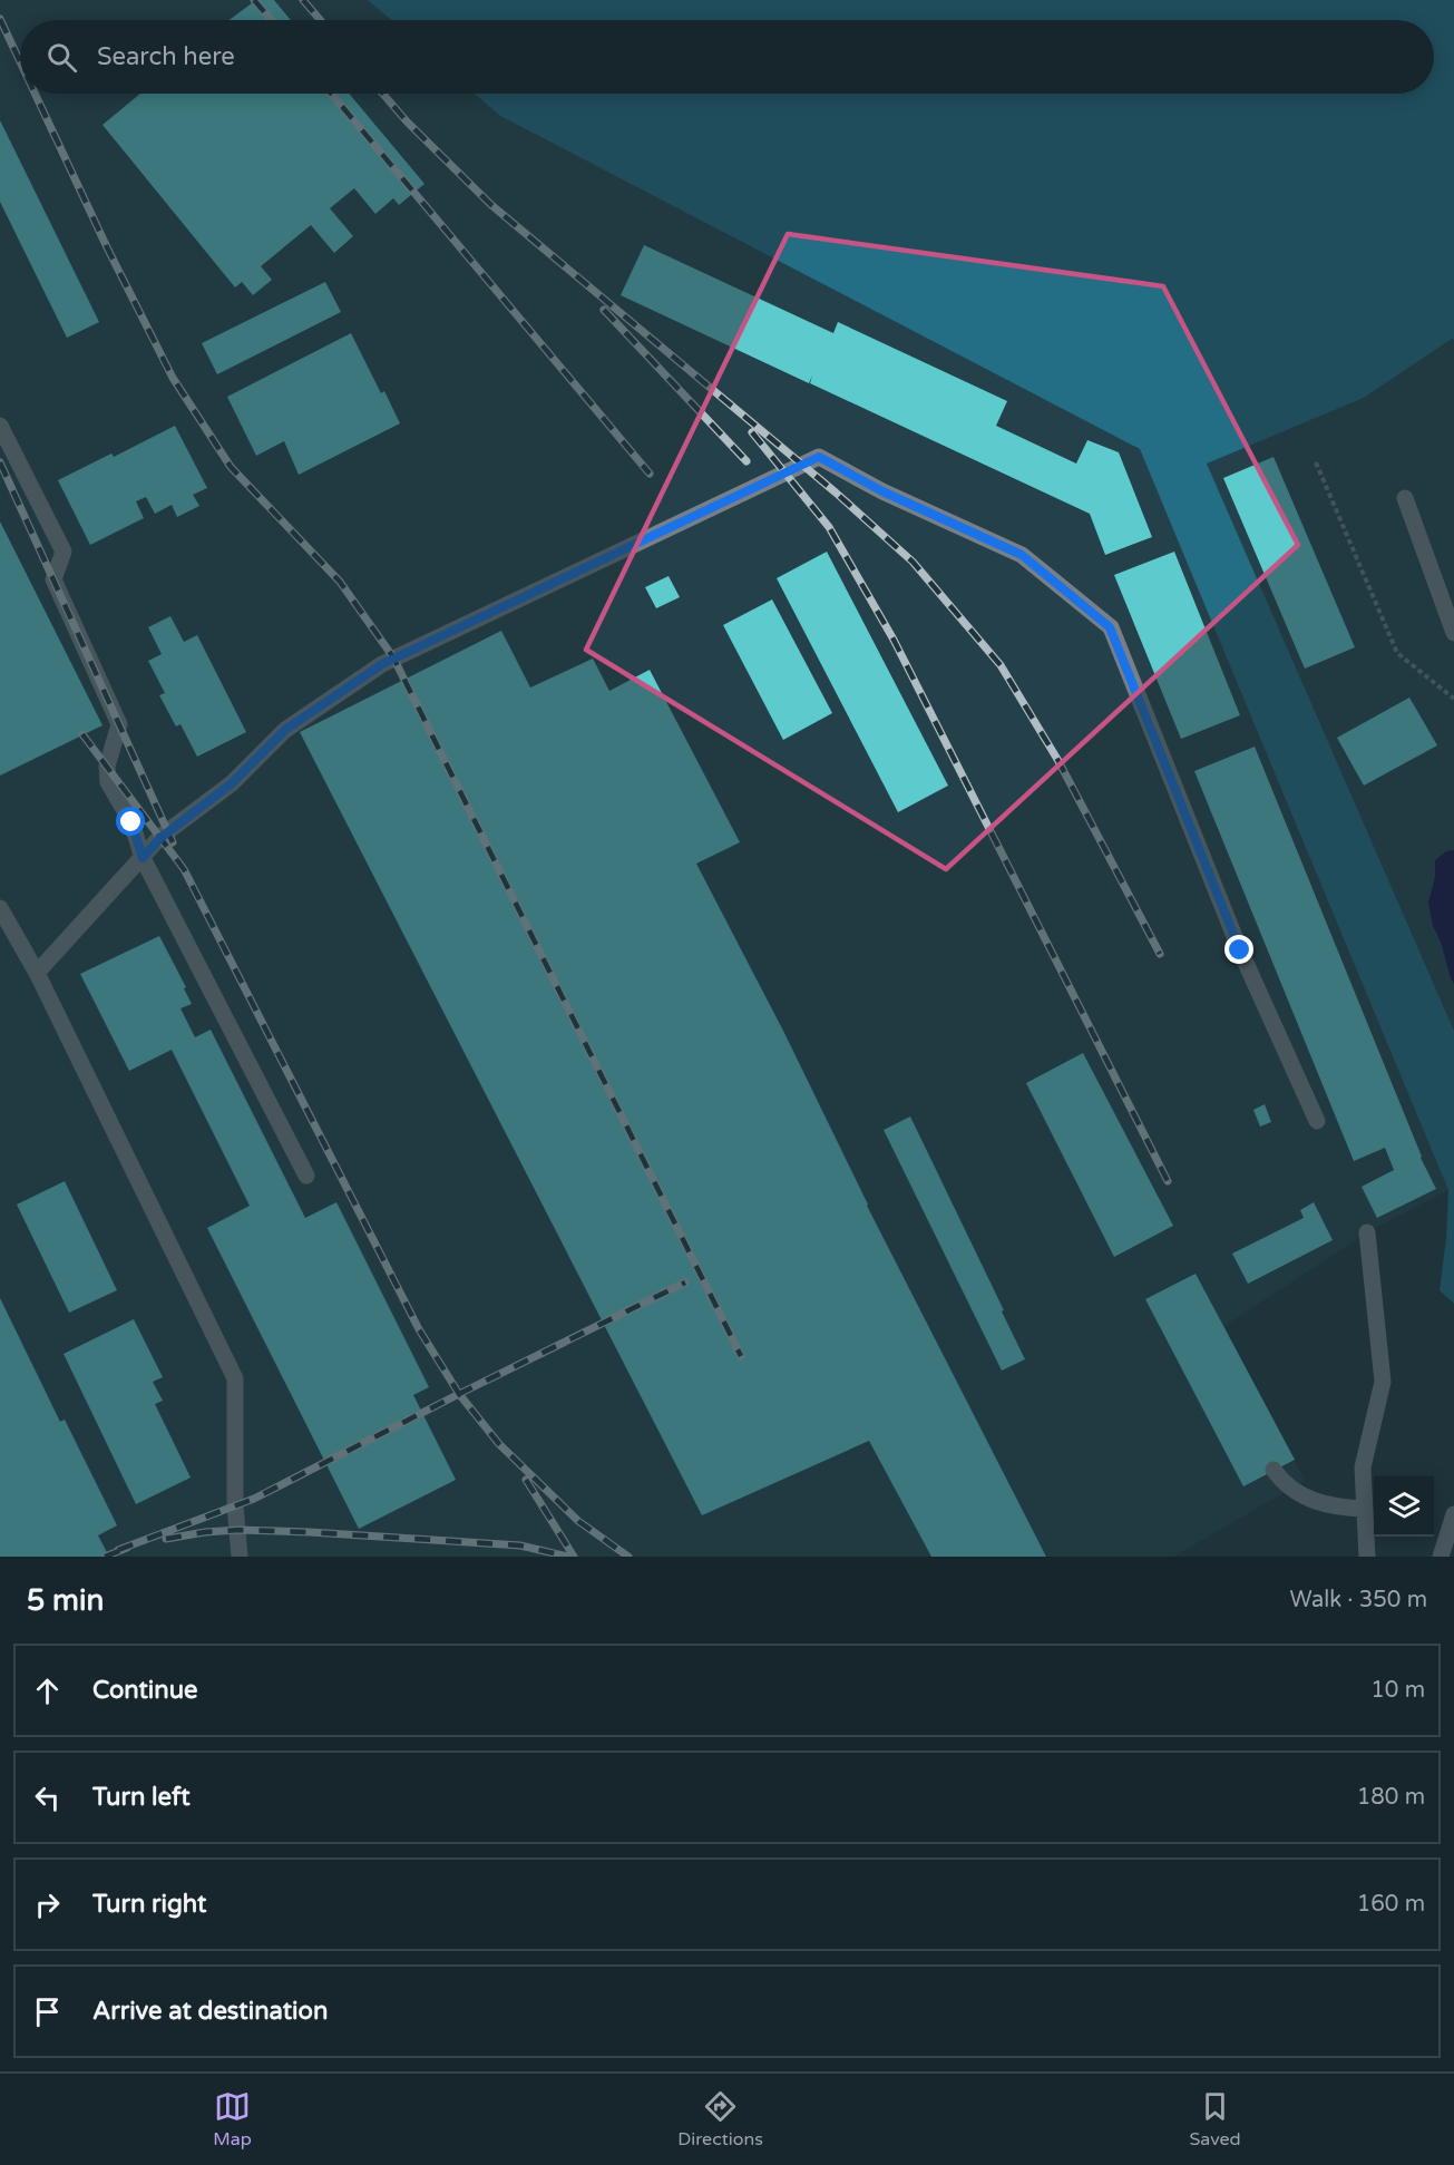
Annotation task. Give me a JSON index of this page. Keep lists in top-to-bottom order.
{
  "page": {
    "search": "Search here",
    "heading": ["5 min", "Walk · 350 m"],
    "list": [
      ["Continue", "10 m"],
      ["Turn left", "180 m"],
      ["Turn right", "160 m"],
      "Arrive at destination"
    ],
    "nav": ["Map", "Directions", "Saved"]
  }
}
